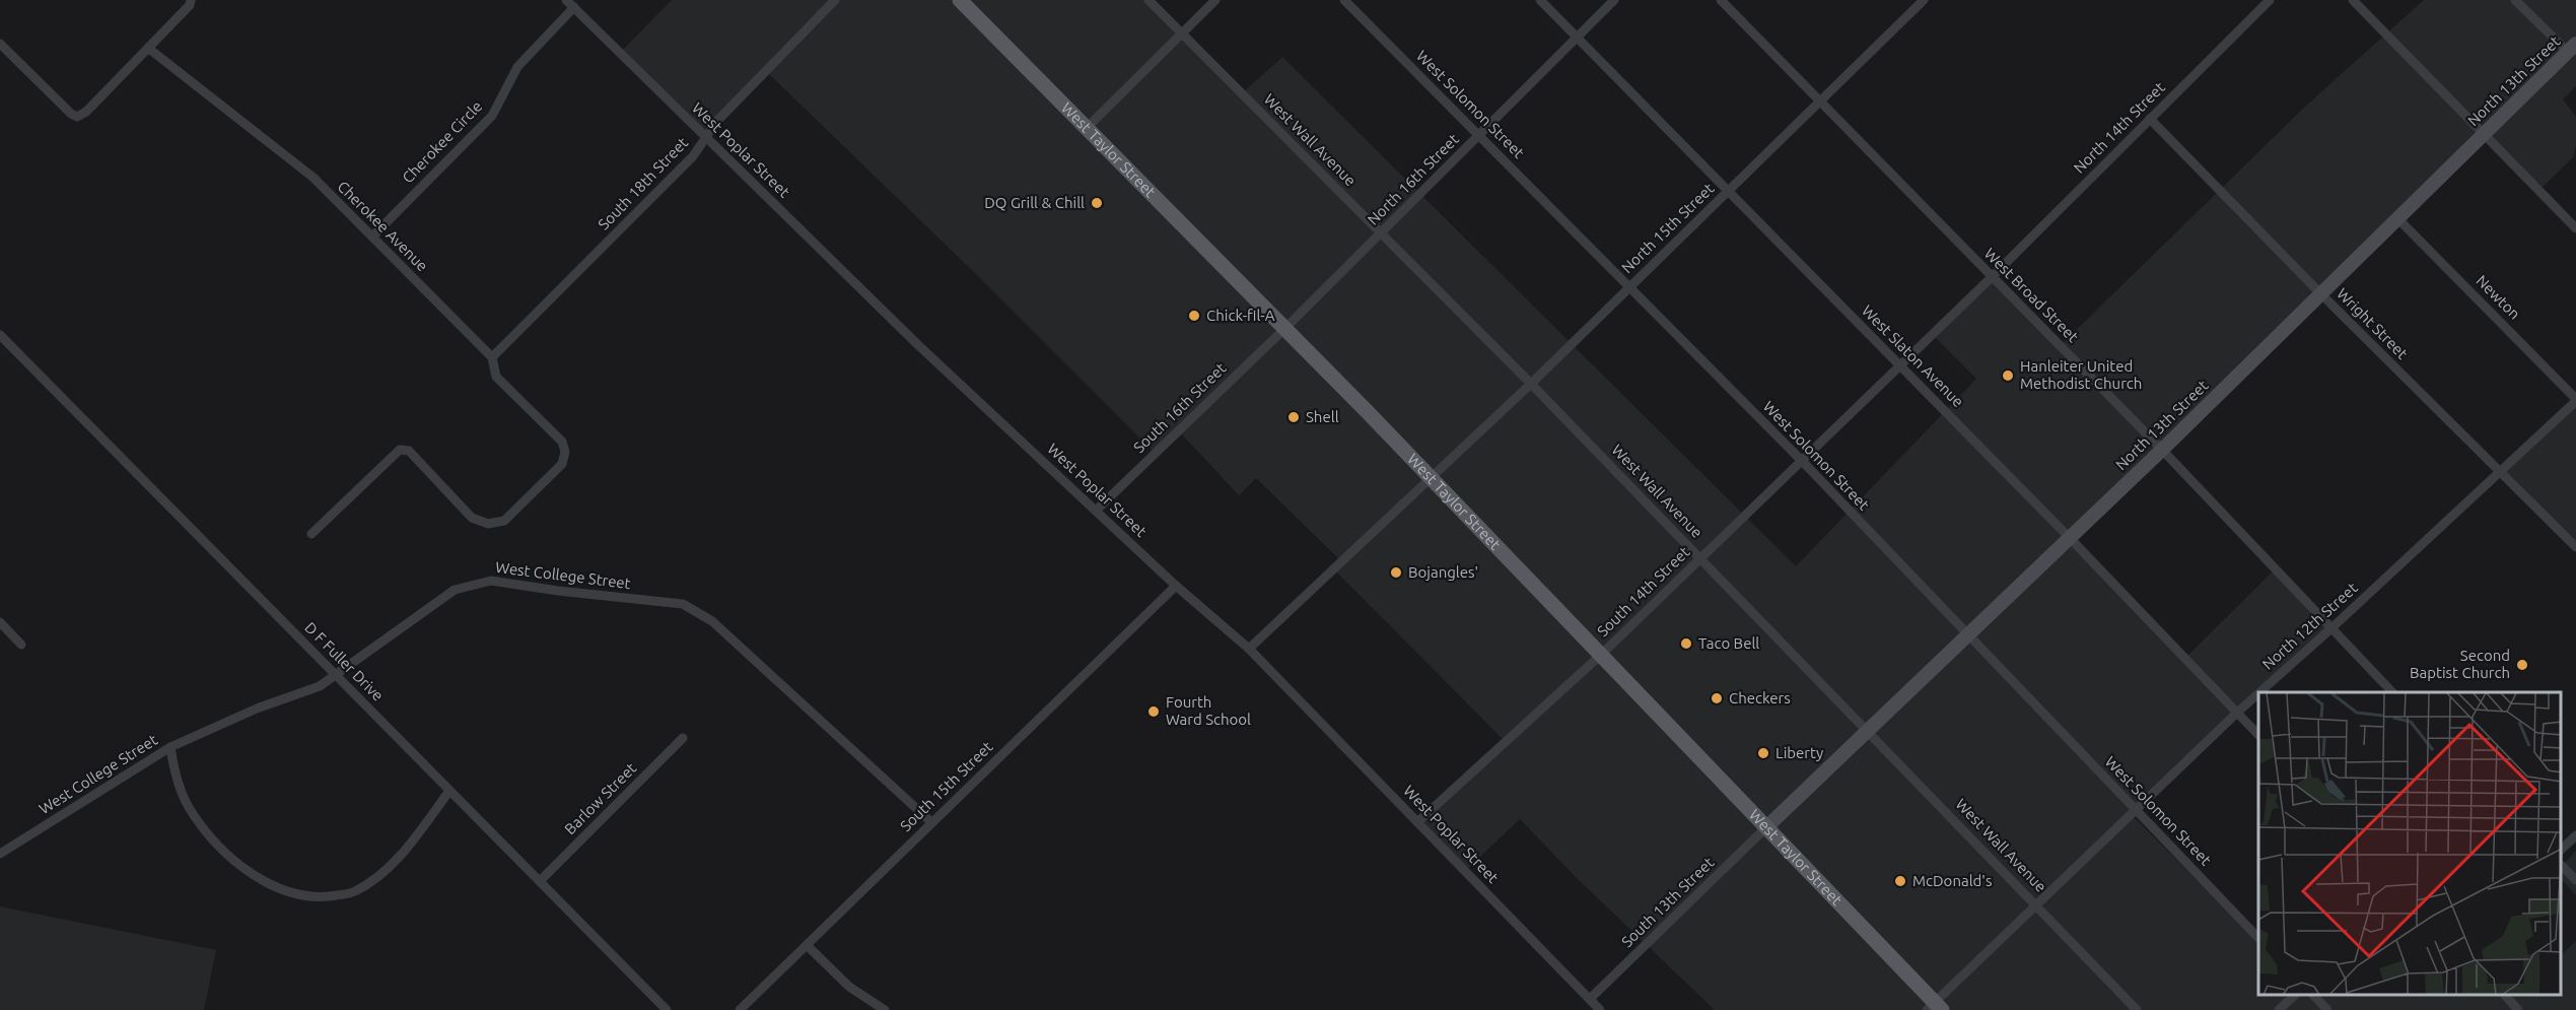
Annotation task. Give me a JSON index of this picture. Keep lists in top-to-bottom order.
{
  "streets": {
    "main road": ["West Taylor Street"],
    "street": [
      "North 13th Street",
      "West Solomon Street",
      "North 14th Street",
      "West Wall Avenue",
      "Cherokee Circle",
      "West Poplar Street",
      "North 16th Street",
      "South 18th Street",
      "Cherokee Avenue",
      "North 15th Street",
      "West Broad Street",
      "Newton",
      "Wright Street",
      "West Slaton Avenue",
      "South 16th Street",
      "West College Street",
      "South 14th Street",
      "North 12th Street",
      "D F Fuller Drive",
      "South 15th Street",
      "Barlow Street",
      "South 13th Street"
    ]
  },
  "crossings": [
    ["North 13th Street", "West Solomon Street"],
    ["North 13th Street", "West Wall Avenue"],
    ["North 13th Street", "West Taylor Street"],
    ["North 13th Street", "West Broad Street"],
    ["North 13th Street", "Newton"],
    ["North 13th Street", "Wright Street"],
    ["North 13th Street", "West Slaton Avenue"],
    ["North 13th Street", "South 13th Street"],
    ["West Solomon Street", "North 16th Street"],
    ["West Solomon Street", "North 15th Street"],
    ["West Solomon Street", "South 14th Street"],
    ["West Solomon Street", "North 12th Street"],
    ["North 14th Street", "West Broad Street"],
    ["North 14th Street", "Wright Street"],
    ["North 14th Street", "South 14th Street"],
    ["West Wall Avenue", "North 16th Street"],
    ["West Wall Avenue", "North 15th Street"],
    ["West Wall Avenue", "South 14th Street"],
    ["West Wall Avenue", "North 12th Street"],
    ["Cherokee Circle", "West Poplar Street"],
    ["Cherokee Circle", "Cherokee Avenue"],
    ["West Poplar Street", "South 18th Street"],
    ["West Poplar Street", "South 16th Street"],
    ["West Poplar Street", "South 14th Street"],
    ["West Poplar Street", "South 15th Street"],
    ["West Poplar Street", "South 13th Street"],
    ["West Taylor Street", "North 16th Street"],
    ["West Taylor Street", "North 15th Street"],
    ["West Taylor Street", "South 16th Street"],
    ["West Taylor Street", "South 14th Street"],
    ["West Taylor Street", "North 12th Street"],
    ["West Taylor Street", "South 13th Street"],
    ["North 16th Street", "West Slaton Avenue"],
    ["North 16th Street", "South 16th Street"],
    ["South 18th Street", "Cherokee Avenue"],
    ["North 15th Street", "West Broad Street"],
    ["North 15th Street", "West Slaton Avenue"],
    ["West Broad Street", "South 14th Street"],
    ["West Broad Street", "North 12th Street"],
    ["Newton", "North 12th Street"],
    ["Wright Street", "North 12th Street"],
    ["West Slaton Avenue", "South 14th Street"],
    ["West Slaton Avenue", "North 12th Street"],
    ["West College Street", "D F Fuller Drive"],
    ["West College Street", "South 15th Street"],
    ["D F Fuller Drive", "Barlow Street"]
  ],
  "places": [
    "DQ Grill & Chill",
    "Chick-fil-A",
    "Hanleiter United Methodist Church",
    "Shell",
    "Bojangles'",
    "Taco Bell",
    "Second Baptist Church",
    "Checkers",
    "Fourth Ward School",
    "Liberty",
    "McDonald's"
  ]
}
